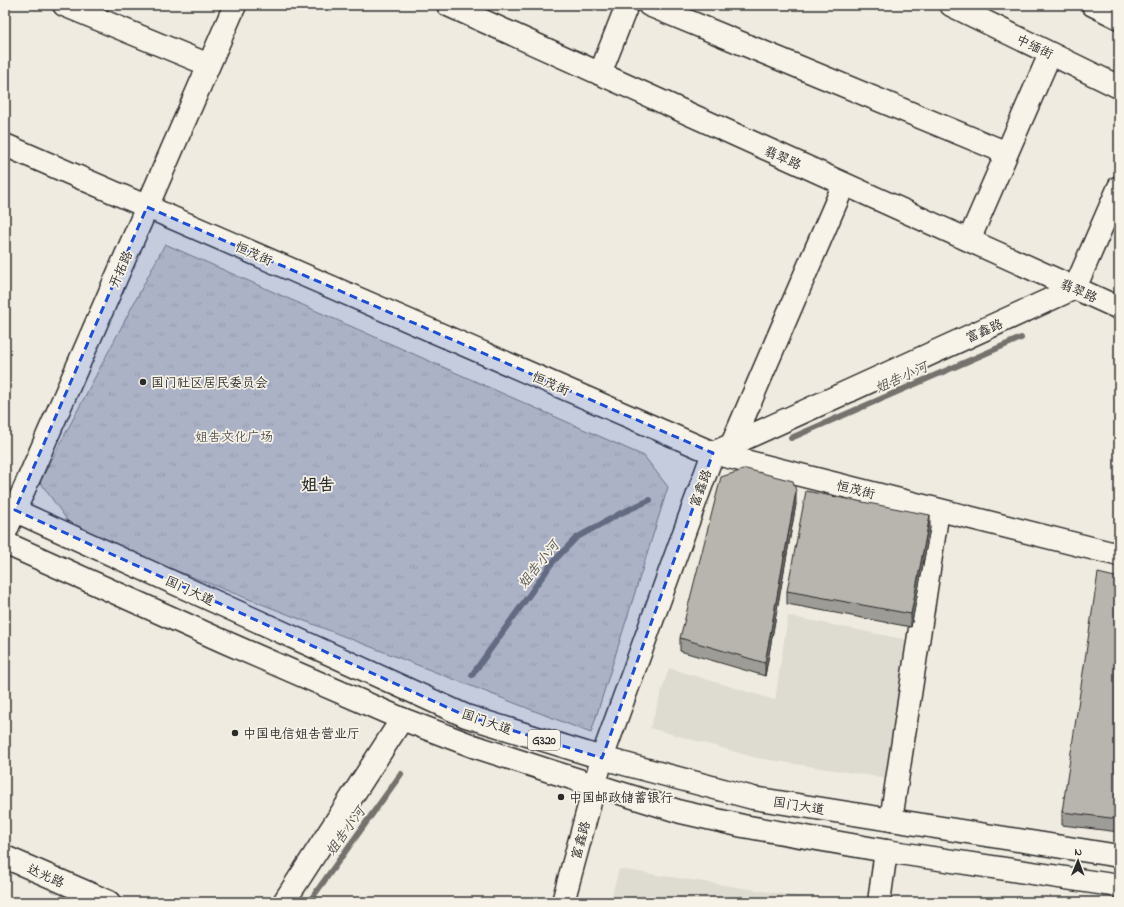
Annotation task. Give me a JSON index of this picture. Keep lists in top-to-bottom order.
{
  "streets": {
    "main road": [
      "中缅街",
      "翡翠路",
      "恒茂街",
      "开拓路",
      "富鑫路",
      "国门大道",
      "G320",
      "达光路"
    ]
  },
  "crossings": [
    ["翡翠路", "富鑫路"],
    ["恒茂街", "开拓路"],
    ["恒茂街", "富鑫路"],
    ["开拓路", "国门大道"],
    ["富鑫路", "国门大道"],
    ["富鑫路", "G320"]
  ],
  "districts": ["姐告"],
  "water": ["姐告小河"],
  "parks": ["姐告文化广场"],
  "places": ["国门社区居民委员会", "中国电信姐告营业厅", "中国邮政储蓄银行"],
  "north": "top"
}
